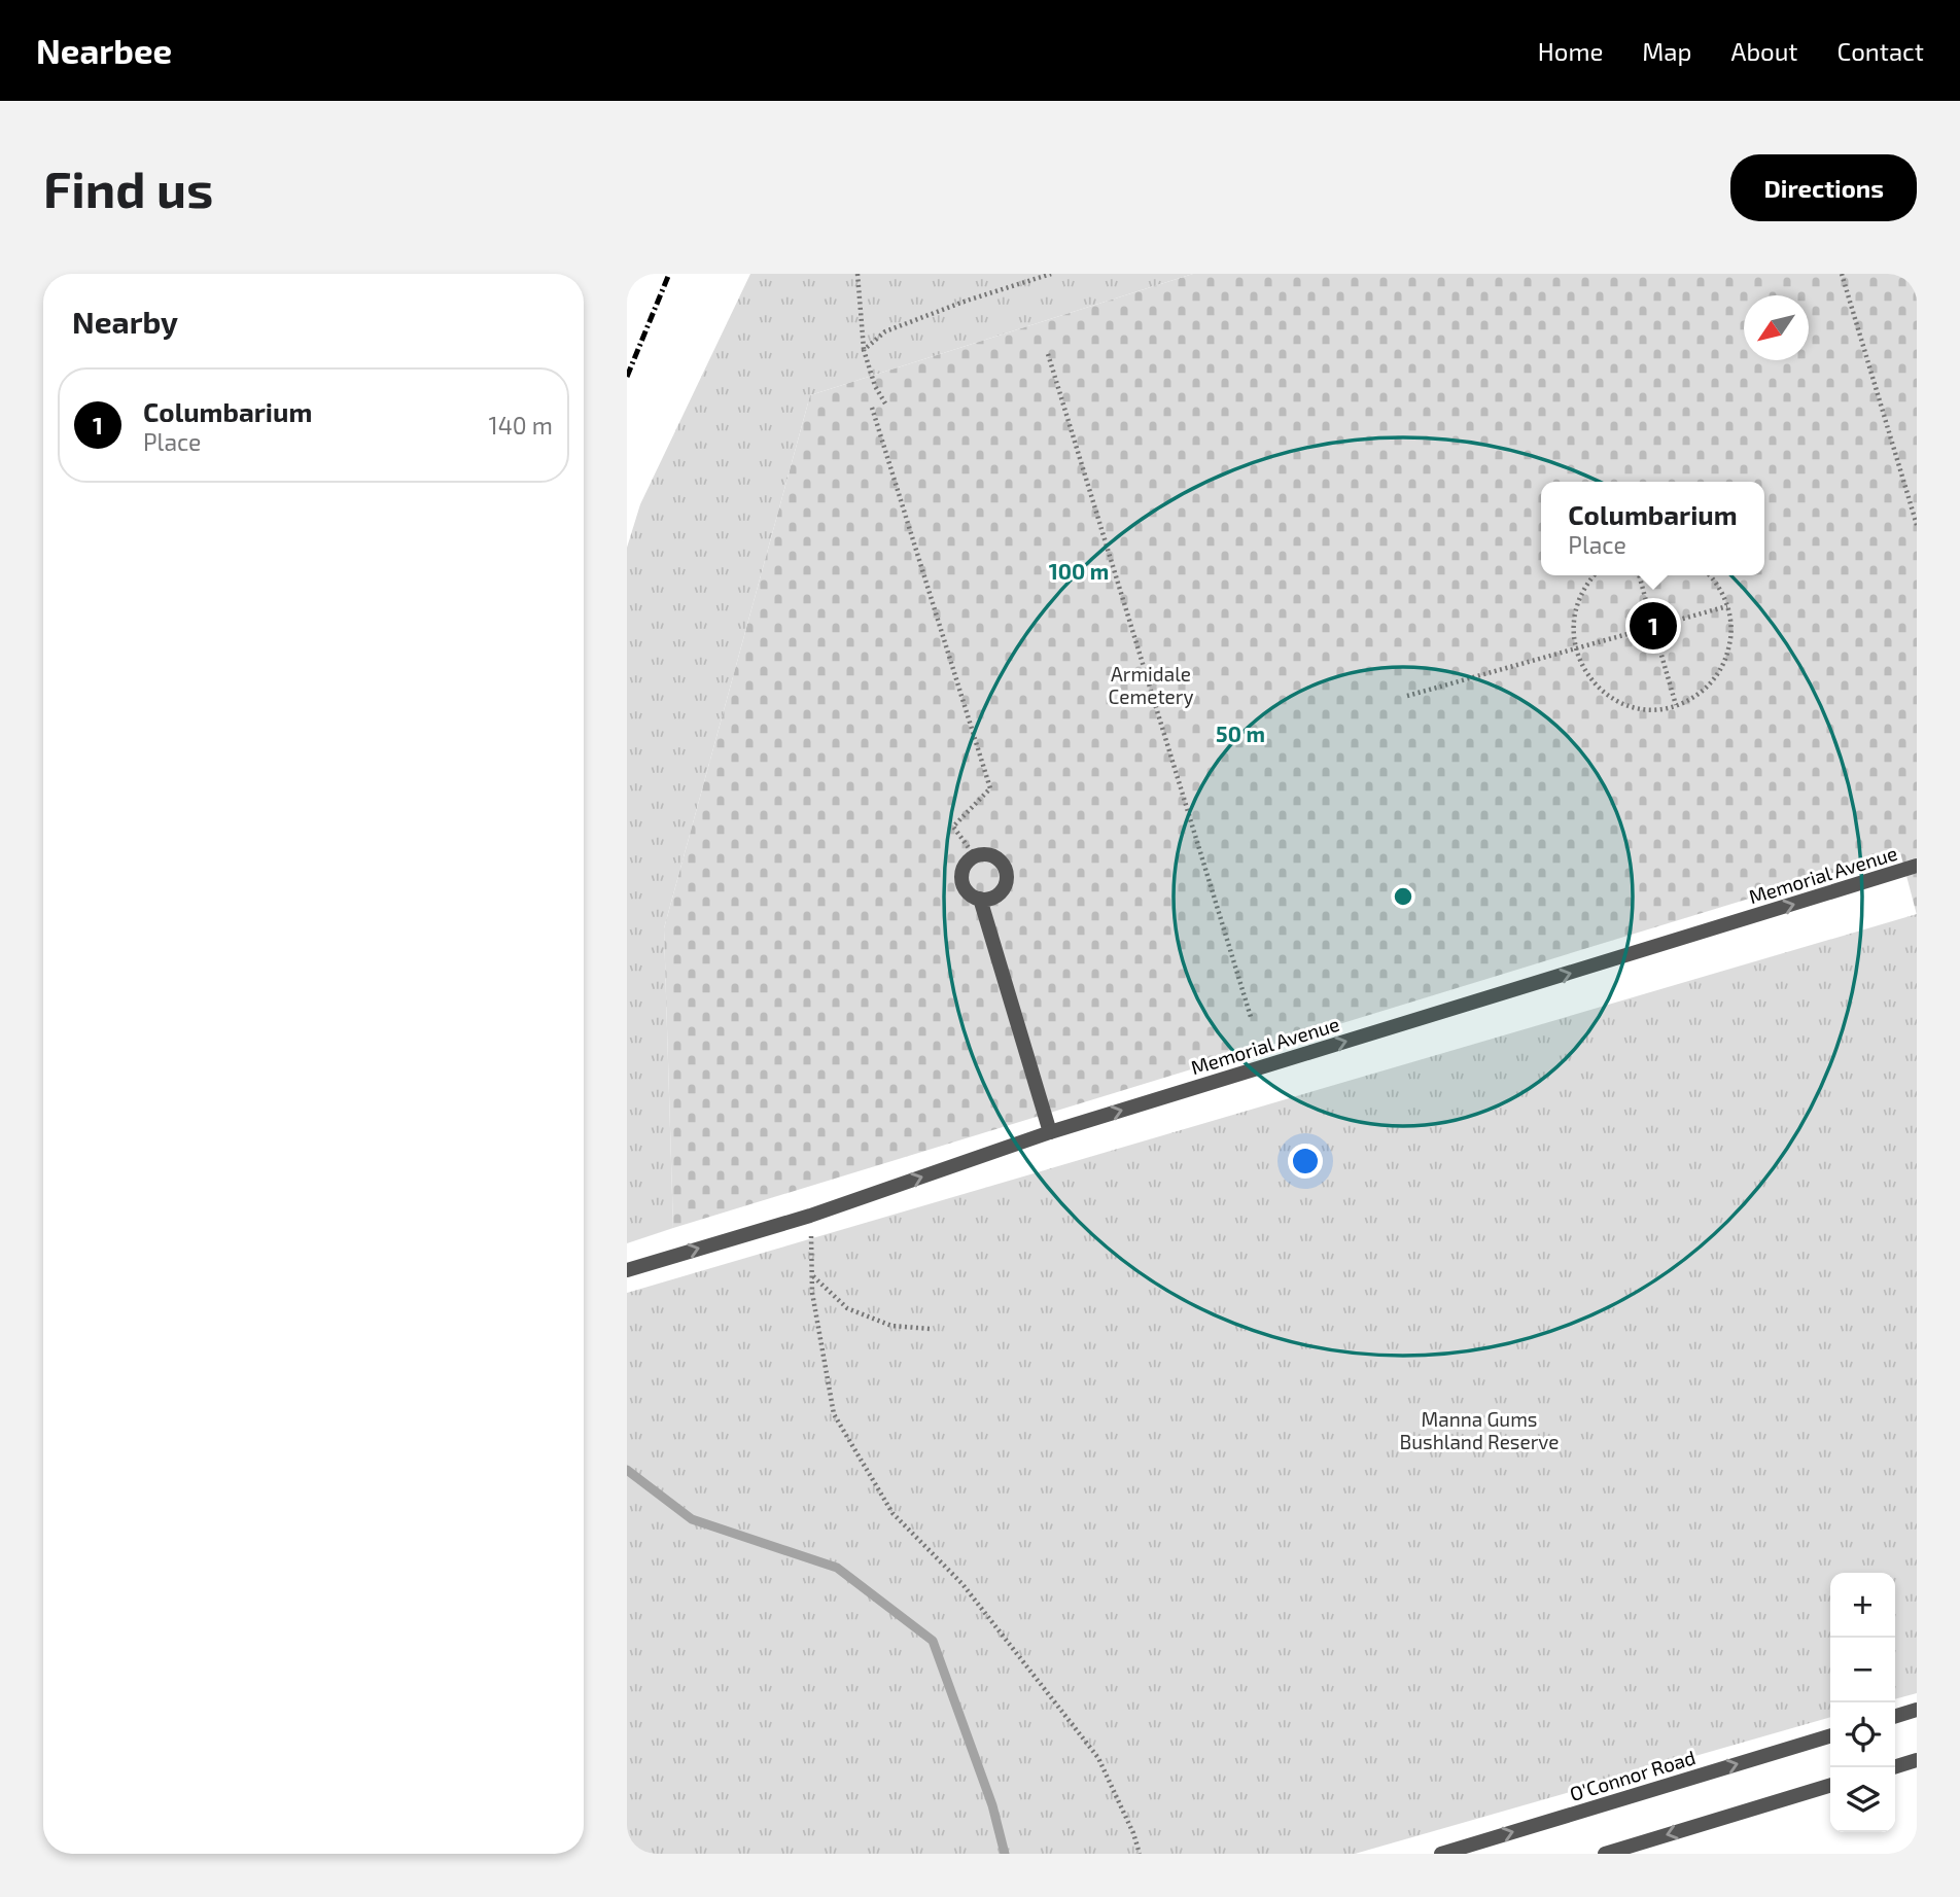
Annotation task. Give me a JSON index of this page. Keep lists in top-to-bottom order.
{
  "streets": {
    "street": ["Memorial Avenue", "O'Connor Road"]
  },
  "one_way": ["Memorial Avenue"],
  "parks": ["Armidale Cemetery", "Manna Gums Bushland Reserve"],
  "north": "bottom left",
  "page": {
    "header": "Nearbee",
    "nav": [
      "Home",
      "Map",
      "About",
      "Contact"
    ],
    "buttons": "Directions",
    "title": "Find us",
    "heading": "Nearby",
    "list": [
      {
        "mark": "1",
        "name": "Columbarium",
        "note": "Place",
        "value": "140 m"
      }
    ],
    "popup": ["Columbarium", "Place"],
    "pins": "1",
    "map_buttons": ["+", "−"]
  },
  "rings": ["100 m", "50 m"]
}
